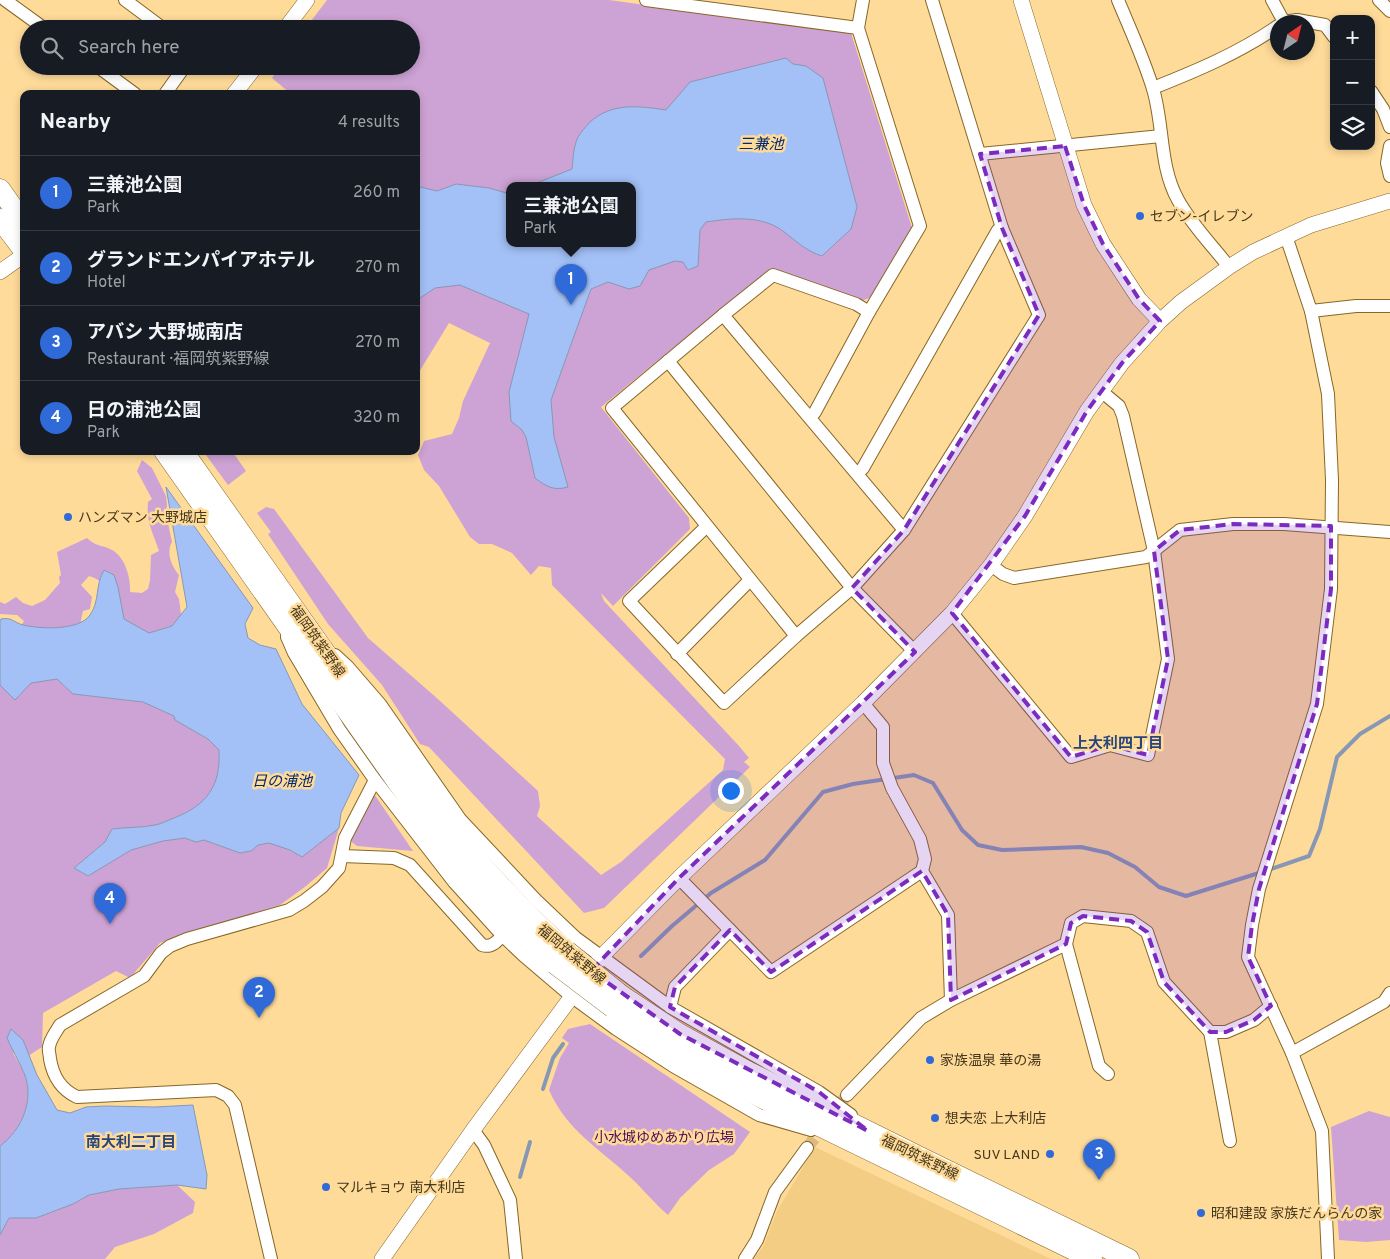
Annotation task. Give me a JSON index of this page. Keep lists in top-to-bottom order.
{
  "streets": {
    "main road": ["福岡筑紫野線"]
  },
  "districts": ["上大利四丁目", "南大利二丁目"],
  "water": ["三兼池", "日の浦池"],
  "parks": ["小水城ゆめあかり広場"],
  "places": [
    "セブン-イレブン",
    "ハンズマン 大野城店",
    "家族温泉 華の湯",
    "想夫恋 上大利店",
    "SUV LAND",
    "マルキョウ 南大利店",
    "昭和建設 家族だんらんの家"
  ],
  "north": "top right",
  "page": {
    "map_buttons": ["+", "−"],
    "search": "Search here",
    "heading": ["Nearby", "4 results"],
    "list": [
      {
        "mark": "1",
        "name": "三兼池公園",
        "note": "Park",
        "value": "260 m"
      },
      {
        "mark": "2",
        "name": "グランドエンパイアホテル",
        "note": "Hotel",
        "value": "270 m"
      },
      {
        "mark": "3",
        "name": "アバシ 大野城南店",
        "note": "Restaurant · 福岡筑紫野線",
        "value": "270 m"
      },
      {
        "mark": "4",
        "name": "日の浦池公園",
        "note": "Park",
        "value": "320 m"
      }
    ],
    "popup": ["三兼池公園", "Park"],
    "pins": [
      "1",
      "4",
      "2",
      "3"
    ]
  }
}
